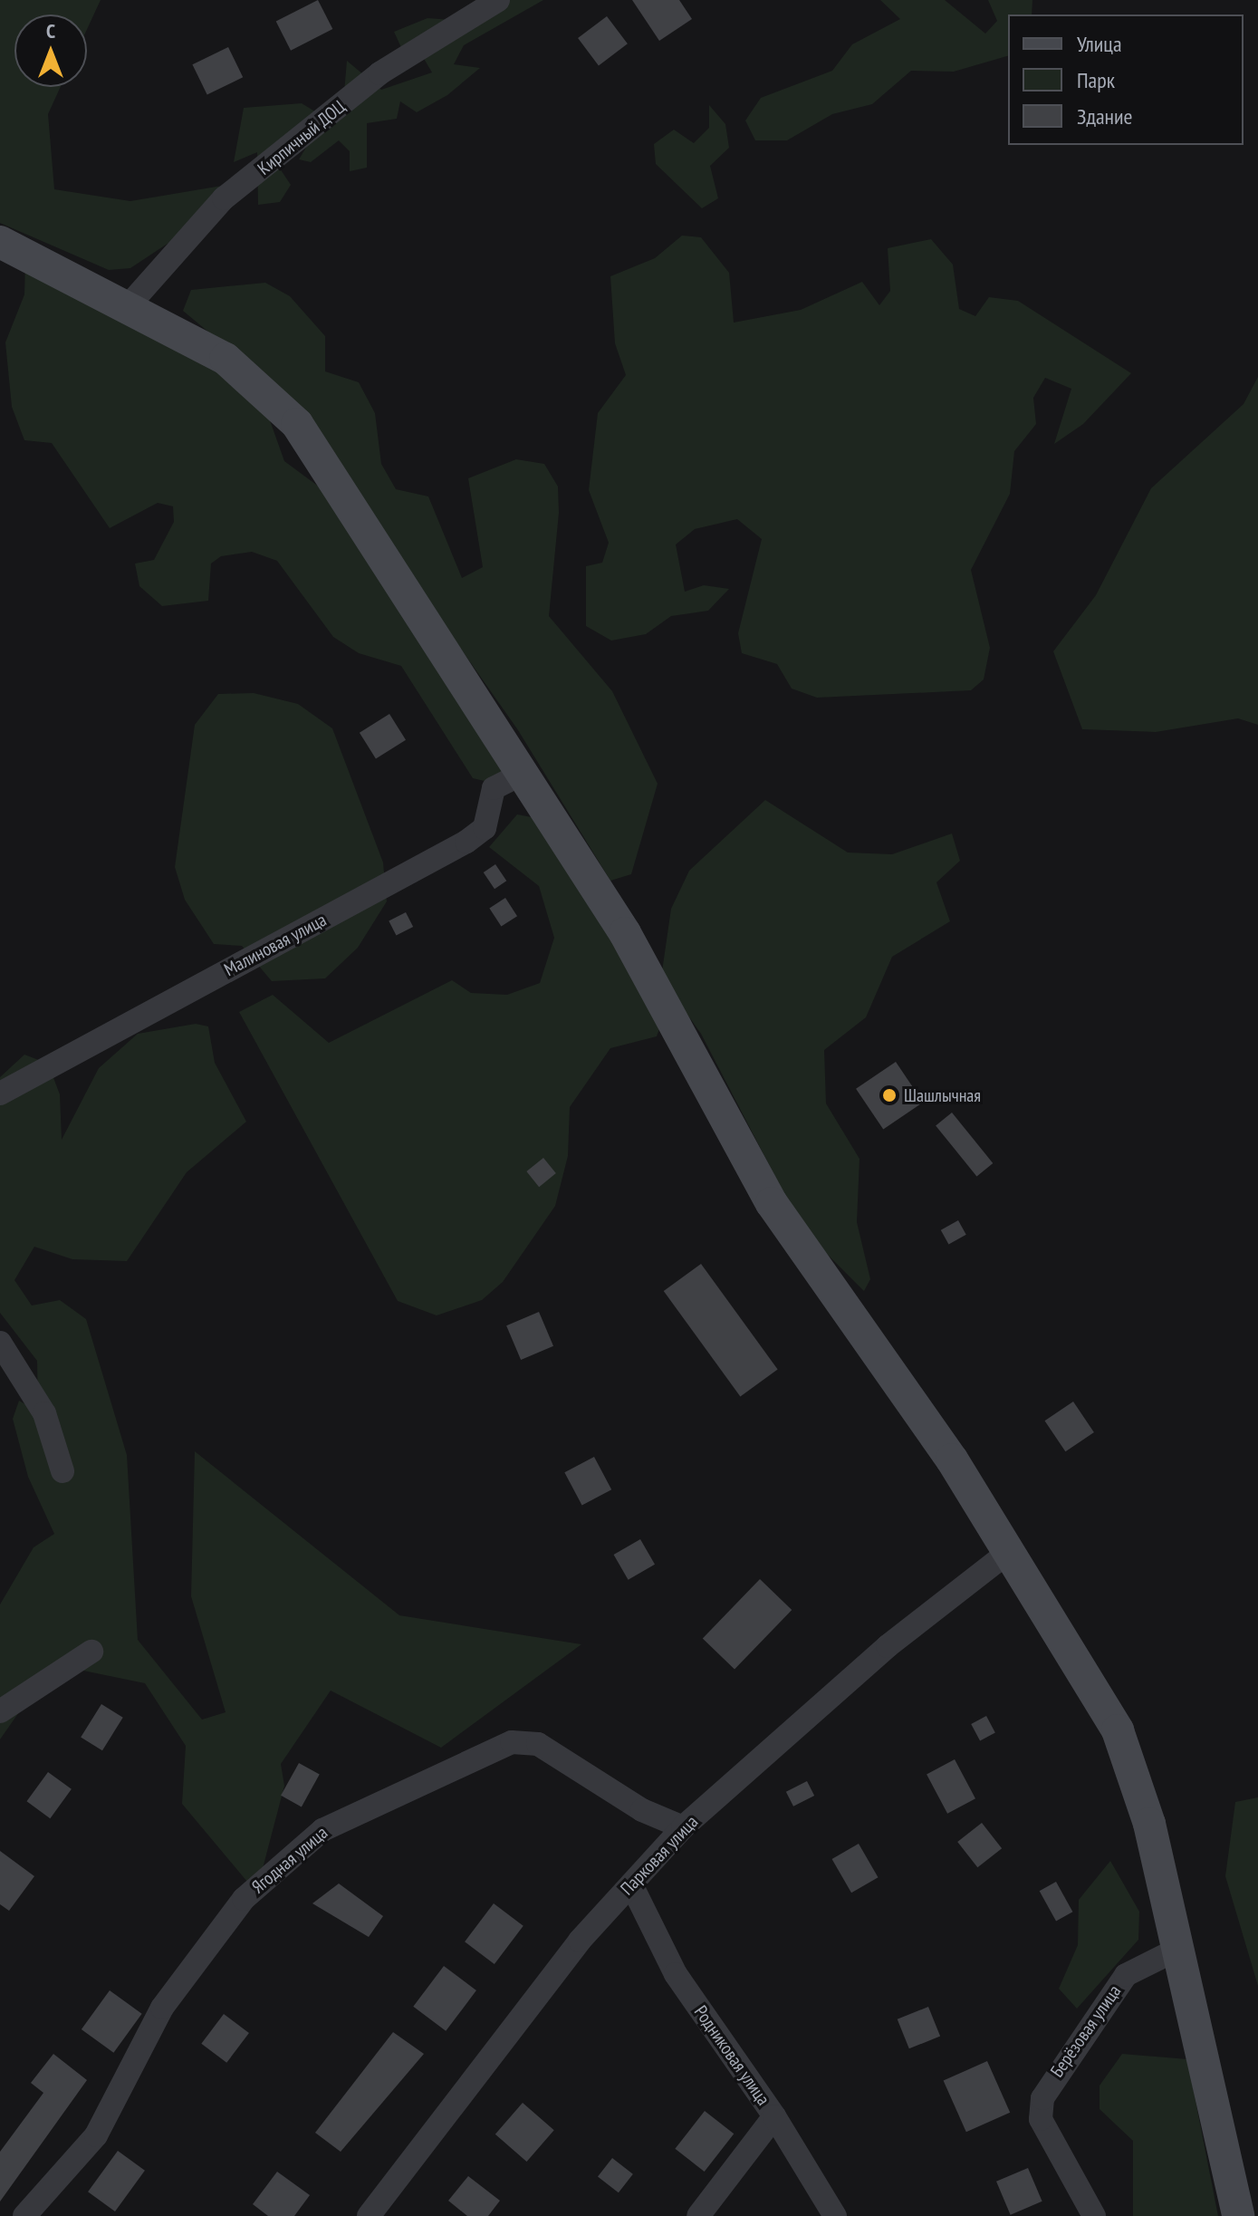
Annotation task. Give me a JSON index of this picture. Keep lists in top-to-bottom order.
{
  "streets": {
    "street": [
      "Кирпичный ДОЦ",
      "Малиновая улица",
      "Парковая улица",
      "Ягодная улица",
      "Берёзовая улица",
      "Родниковая улица"
    ]
  },
  "crossings": [
    ["Парковая улица", "Ягодная улица"],
    ["Парковая улица", "Родниковая улица"]
  ],
  "places": ["Шашлычная"],
  "legend": ["Улица", "Парк", "Здание"],
  "north": "top"
}
